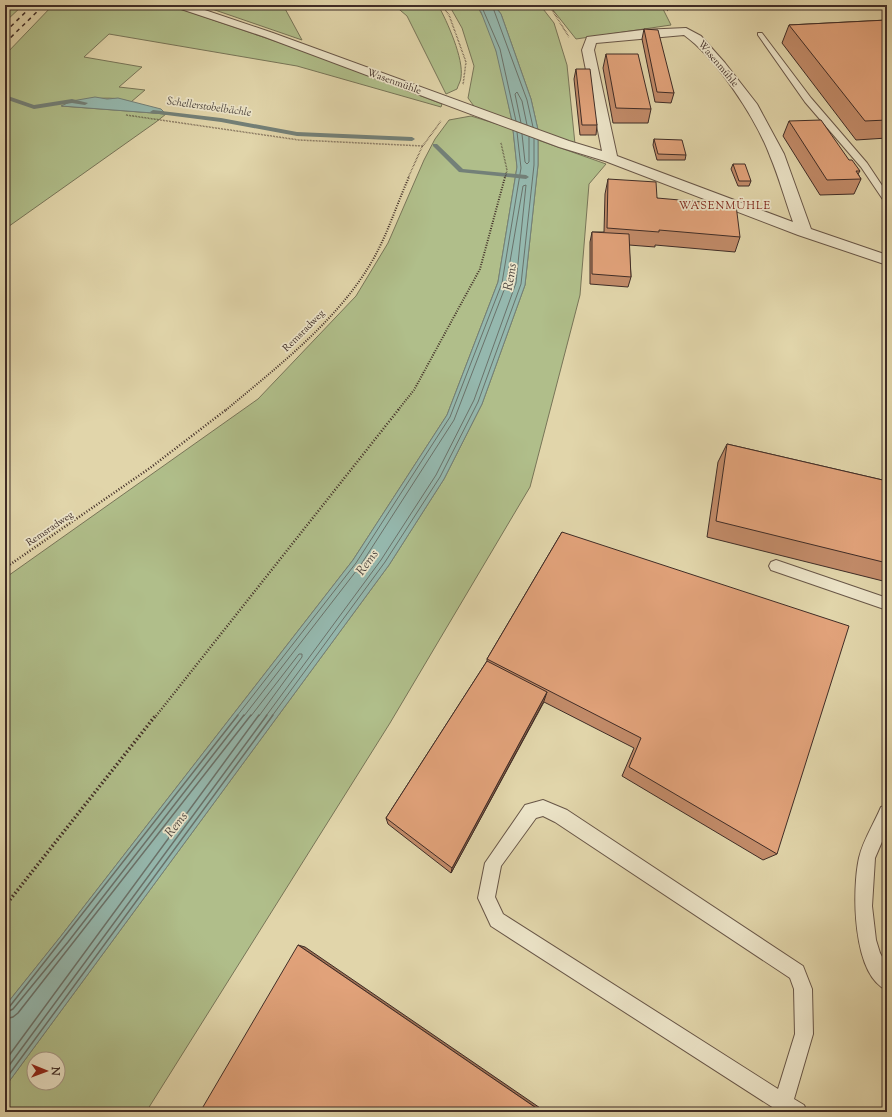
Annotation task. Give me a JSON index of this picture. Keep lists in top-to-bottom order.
{
  "streets": {
    "street": ["Wasenmühle"],
    "path": ["Remsradweg"]
  },
  "crossings": [
    ["Wasenmühle", "Remsradweg"]
  ],
  "districts": ["WASENMÜHLE"],
  "water": ["Schellerstobelbächle", "Rems"],
  "north": "right"
}
